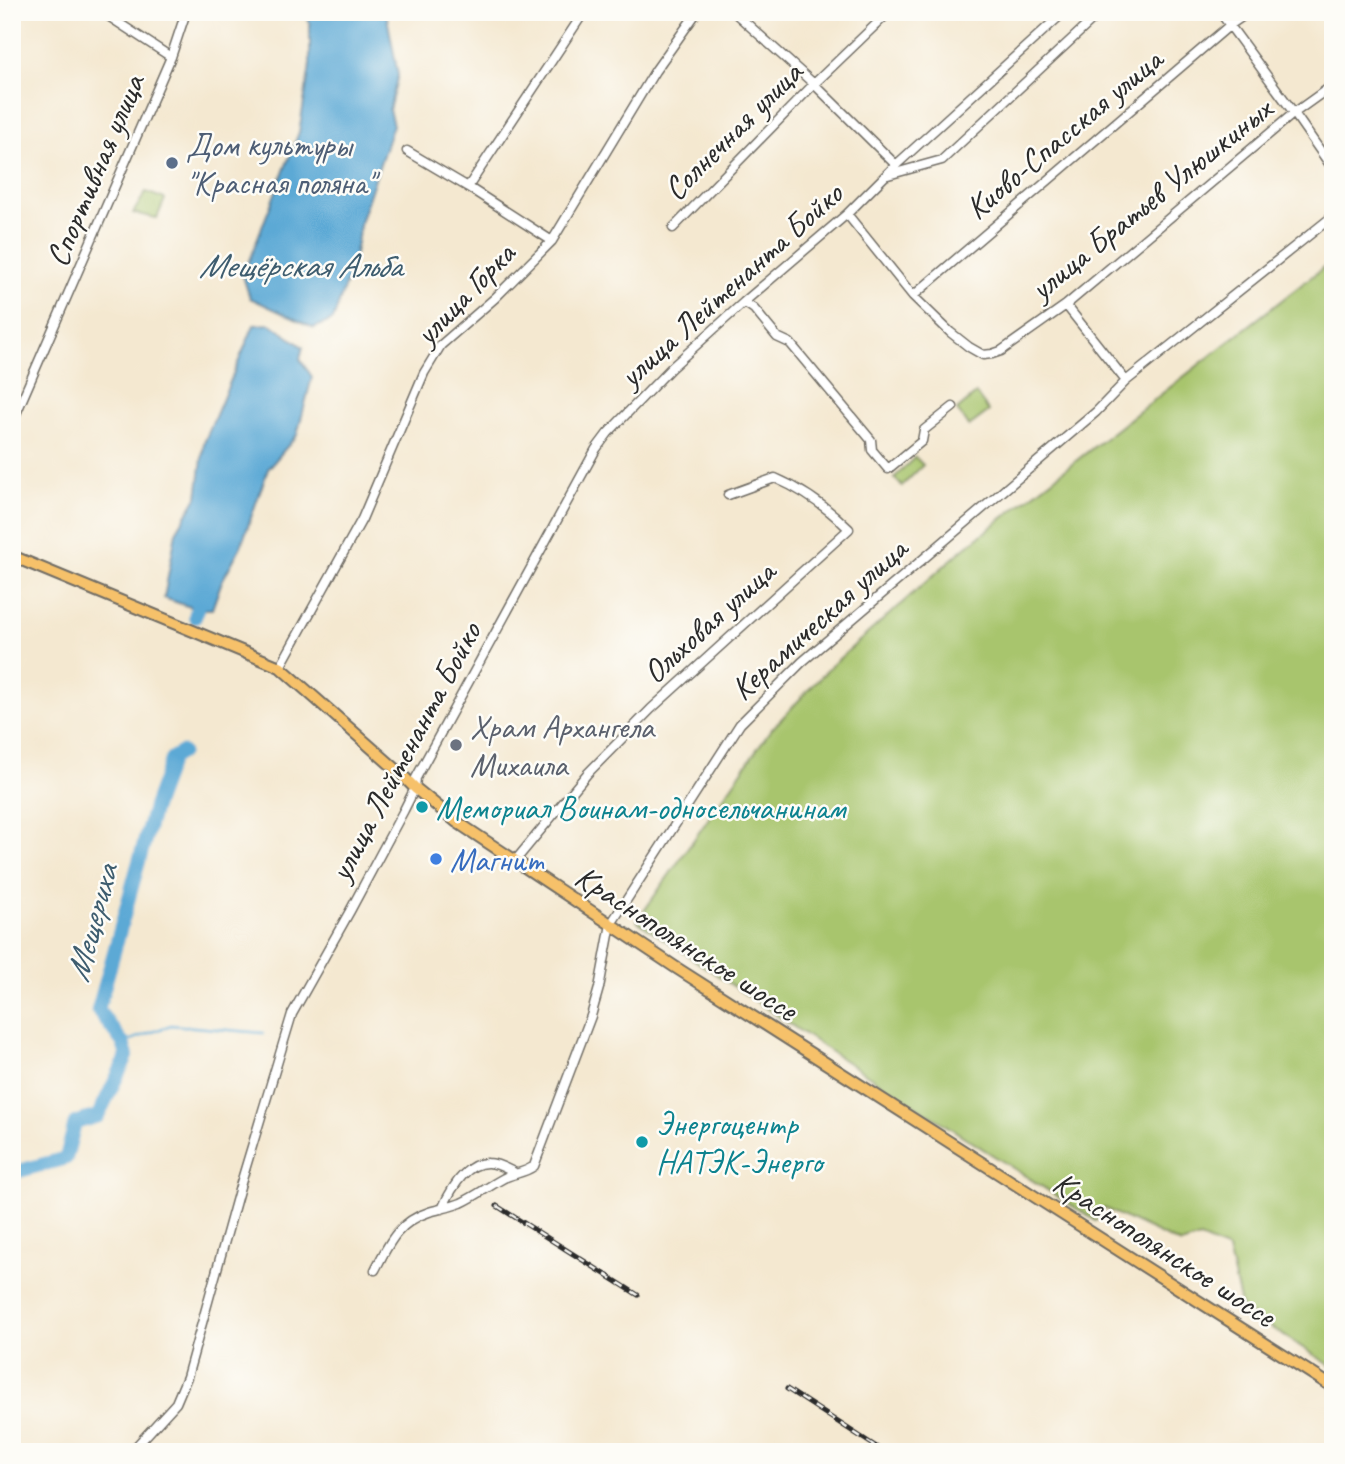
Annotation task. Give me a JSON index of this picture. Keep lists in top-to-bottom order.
{
  "streets": {
    "main road": ["Краснополянское шоссе"],
    "street": [
      "Солнечная улица",
      "Киово-Спасская улица",
      "Спортивная улица",
      "улица Братьев Улюшкиных",
      "улица Лейтенанта Бойко",
      "улица Горка",
      "Керамическая улица",
      "Ольховая улица"
    ]
  },
  "crossings": [
    ["Киово-Спасская улица", "улица Братьев Улюшкиных"],
    ["улица Лейтенанта Бойко", "Краснополянское шоссе"],
    ["улица Горка", "Краснополянское шоссе"],
    ["Керамическая улица", "Краснополянское шоссе"],
    ["Ольховая улица", "Краснополянское шоссе"]
  ],
  "water": ["Мещёрская Альба", "Мещериха"],
  "places": [
    "Дом культуры \"Красная поляна\"",
    "Храм Архангела Михаила",
    "Мемориал Воинам-односельчанинам",
    "Магнит",
    "Энергоцентр НАТЭК-Энерго"
  ]
}
